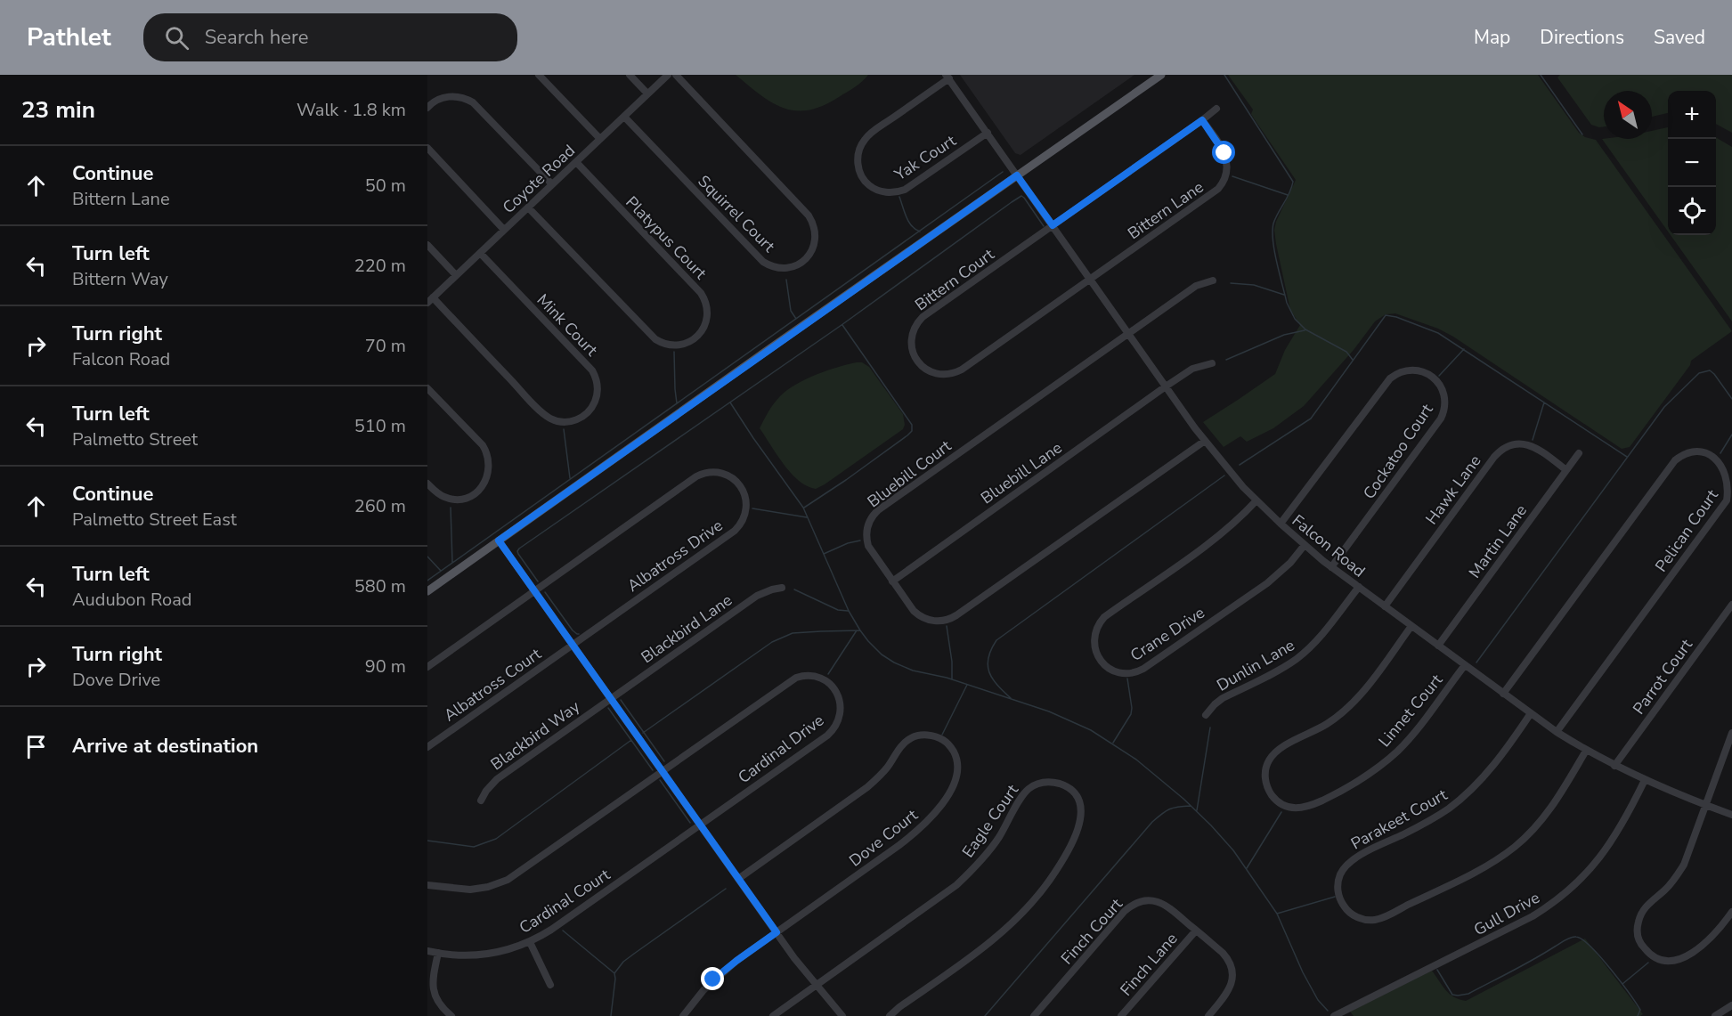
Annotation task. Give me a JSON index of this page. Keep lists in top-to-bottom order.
{
  "streets": {
    "street": [
      "Yak Court",
      "Coyote Road",
      "Bittern Lane",
      "Squirrel Court",
      "Platypus Court",
      "Bittern Court",
      "Mink Court",
      "Cockatoo Court",
      "Bluebill Lane",
      "Bluebill Court",
      "Hawk Lane",
      "Pelican Court",
      "Martin Lane",
      "Falcon Road",
      "Albatross Drive",
      "Blackbird Lane",
      "Crane Drive",
      "Dunlin Lane",
      "Parrot Court",
      "Albatross Court",
      "Linnet Court",
      "Blackbird Way",
      "Cardinal Drive",
      "Parakeet Court",
      "Eagle Court",
      "Dove Court",
      "Cardinal Court",
      "Gull Drive",
      "Finch Court",
      "Finch Lane"
    ]
  },
  "crossings": [
    ["Coyote Road", "Squirrel Court"],
    ["Coyote Road", "Platypus Court"],
    ["Coyote Road", "Mink Court"],
    ["Bittern Lane", "Bittern Court"],
    ["Bittern Lane", "Falcon Road"],
    ["Bittern Court", "Falcon Road"],
    ["Cockatoo Court", "Falcon Road"],
    ["Bluebill Lane", "Bluebill Court"],
    ["Bluebill Lane", "Falcon Road"],
    ["Bluebill Court", "Falcon Road"],
    ["Hawk Lane", "Martin Lane"],
    ["Hawk Lane", "Falcon Road"],
    ["Pelican Court", "Falcon Road"],
    ["Martin Lane", "Falcon Road"],
    ["Falcon Road", "Crane Drive"],
    ["Falcon Road", "Dunlin Lane"],
    ["Falcon Road", "Parrot Court"],
    ["Falcon Road", "Linnet Court"],
    ["Falcon Road", "Parakeet Court"],
    ["Falcon Road", "Gull Drive"],
    ["Albatross Drive", "Albatross Court"],
    ["Blackbird Lane", "Blackbird Way"],
    ["Cardinal Drive", "Cardinal Court"],
    ["Finch Court", "Finch Lane"]
  ],
  "north": "top left",
  "page": {
    "header": "Pathlet",
    "search": "Search here",
    "nav": ["Map", "Directions", "Saved"],
    "heading": ["23 min", "Walk · 1.8 km"],
    "map_buttons": ["+", "−"],
    "list": [
      ["Continue", "Bittern Lane", "50 m"],
      ["Turn left", "Bittern Way", "220 m"],
      ["Turn right", "Falcon Road", "70 m"],
      ["Turn left", "Palmetto Street", "510 m"],
      ["Continue", "Palmetto Street East", "260 m"],
      ["Turn left", "Audubon Road", "580 m"],
      ["Turn right", "Dove Drive", "90 m"],
      "Arrive at destination"
    ]
  }
}
